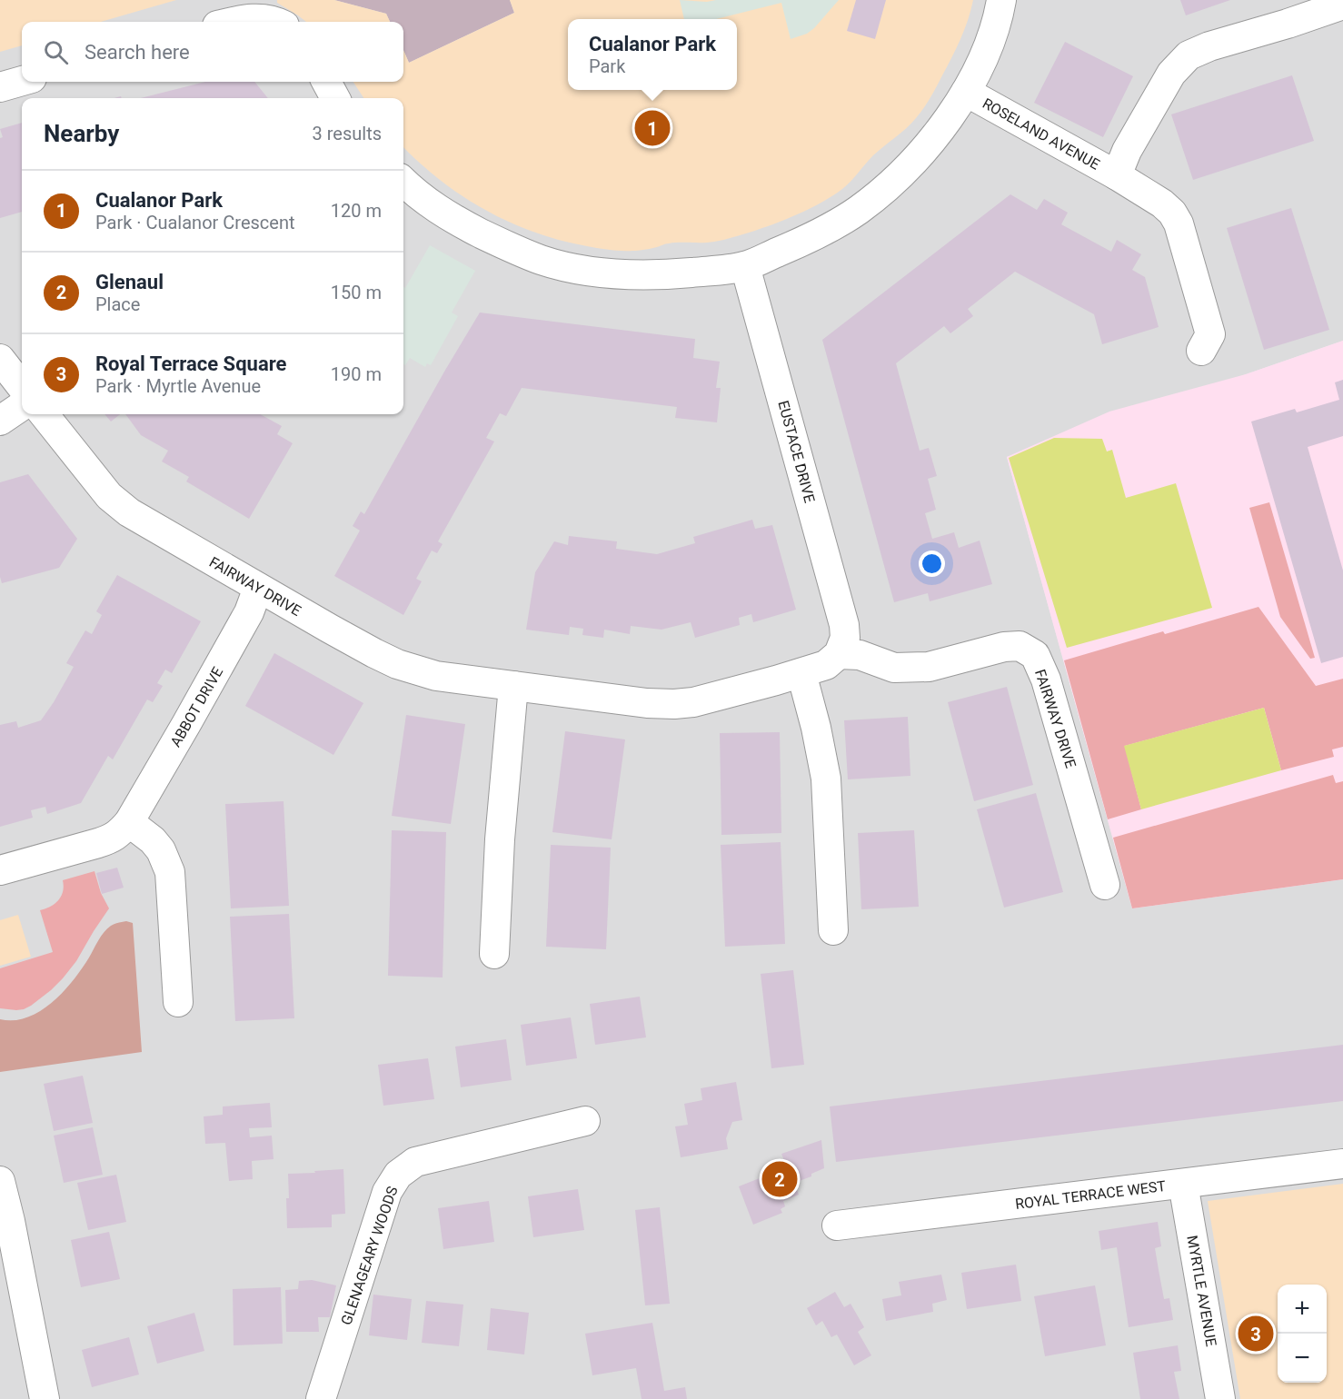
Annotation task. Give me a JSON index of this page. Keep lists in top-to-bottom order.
{
  "streets": {
    "street": [
      "ROSELAND AVENUE",
      "EUSTACE DRIVE",
      "FAIRWAY DRIVE",
      "ABBOT DRIVE",
      "ROYAL TERRACE WEST",
      "GLENAGEARY WOODS",
      "MYRTLE AVENUE"
    ]
  },
  "crossings": [
    ["EUSTACE DRIVE", "FAIRWAY DRIVE"],
    ["FAIRWAY DRIVE", "ABBOT DRIVE"],
    ["ROYAL TERRACE WEST", "MYRTLE AVENUE"]
  ],
  "page": {
    "popup": ["Cualanor Park", "Park"],
    "search": "Search here",
    "heading": ["Nearby", "3 results"],
    "pins": ["1", "2", "3"],
    "list": [
      {
        "mark": "1",
        "name": "Cualanor Park",
        "note": "Park · Cualanor Crescent",
        "value": "120 m"
      },
      {
        "mark": "2",
        "name": "Glenaul",
        "note": "Place",
        "value": "150 m"
      },
      {
        "mark": "3",
        "name": "Royal Terrace Square",
        "note": "Park · Myrtle Avenue",
        "value": "190 m"
      }
    ],
    "map_buttons": ["+", "−"]
  }
}
